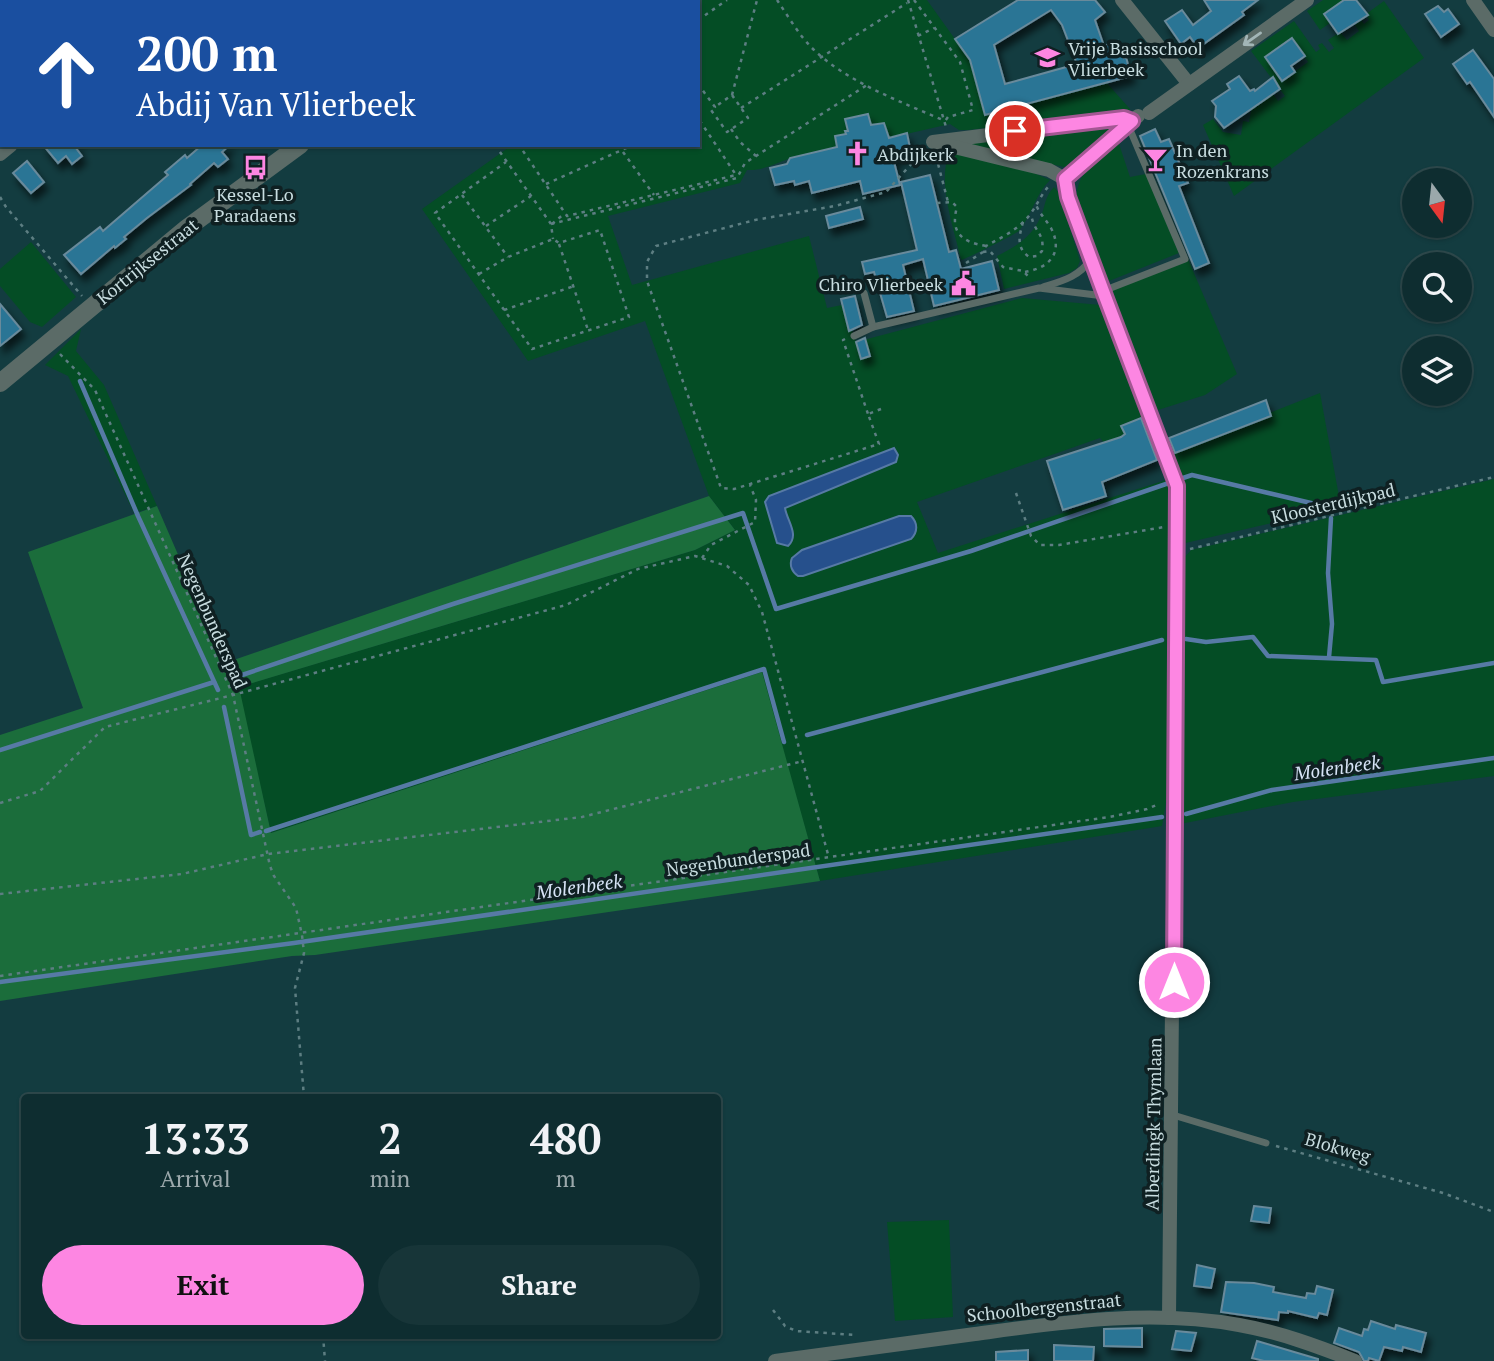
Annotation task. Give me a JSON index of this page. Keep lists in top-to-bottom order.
{
  "streets": {
    "street": ["Kortrijksestraat", "Alberdingk Thymlaan", "Schoolbergenstraat"],
    "path": ["Kloosterdijkpad", "Negenbunderspad", "Blokweg"]
  },
  "crossings": [
    ["Kortrijksestraat", "Negenbunderspad"],
    ["Kloosterdijkpad", "Alberdingk Thymlaan"],
    ["Negenbunderspad", "Alberdingk Thymlaan"],
    ["Alberdingk Thymlaan", "Schoolbergenstraat"]
  ],
  "water": ["Molenbeek"],
  "places": {
    "school or university": ["Vrije Basisschool Vlierbeek"],
    "church": ["Abdijkerk"],
    "bar": ["In den Rozenkrans"],
    "bus stop": ["Kessel-Lo Paradaens"],
    "public building": ["Chiro Vlierbeek"]
  },
  "north": "bottom",
  "page": {
    "turn": ["200 m", "Abdij Van Vlierbeek"],
    "eta": [
      "13:33",
      "Arrival",
      "2",
      "min",
      "480",
      "m"
    ],
    "buttons": ["Exit", "Share"]
  }
}
